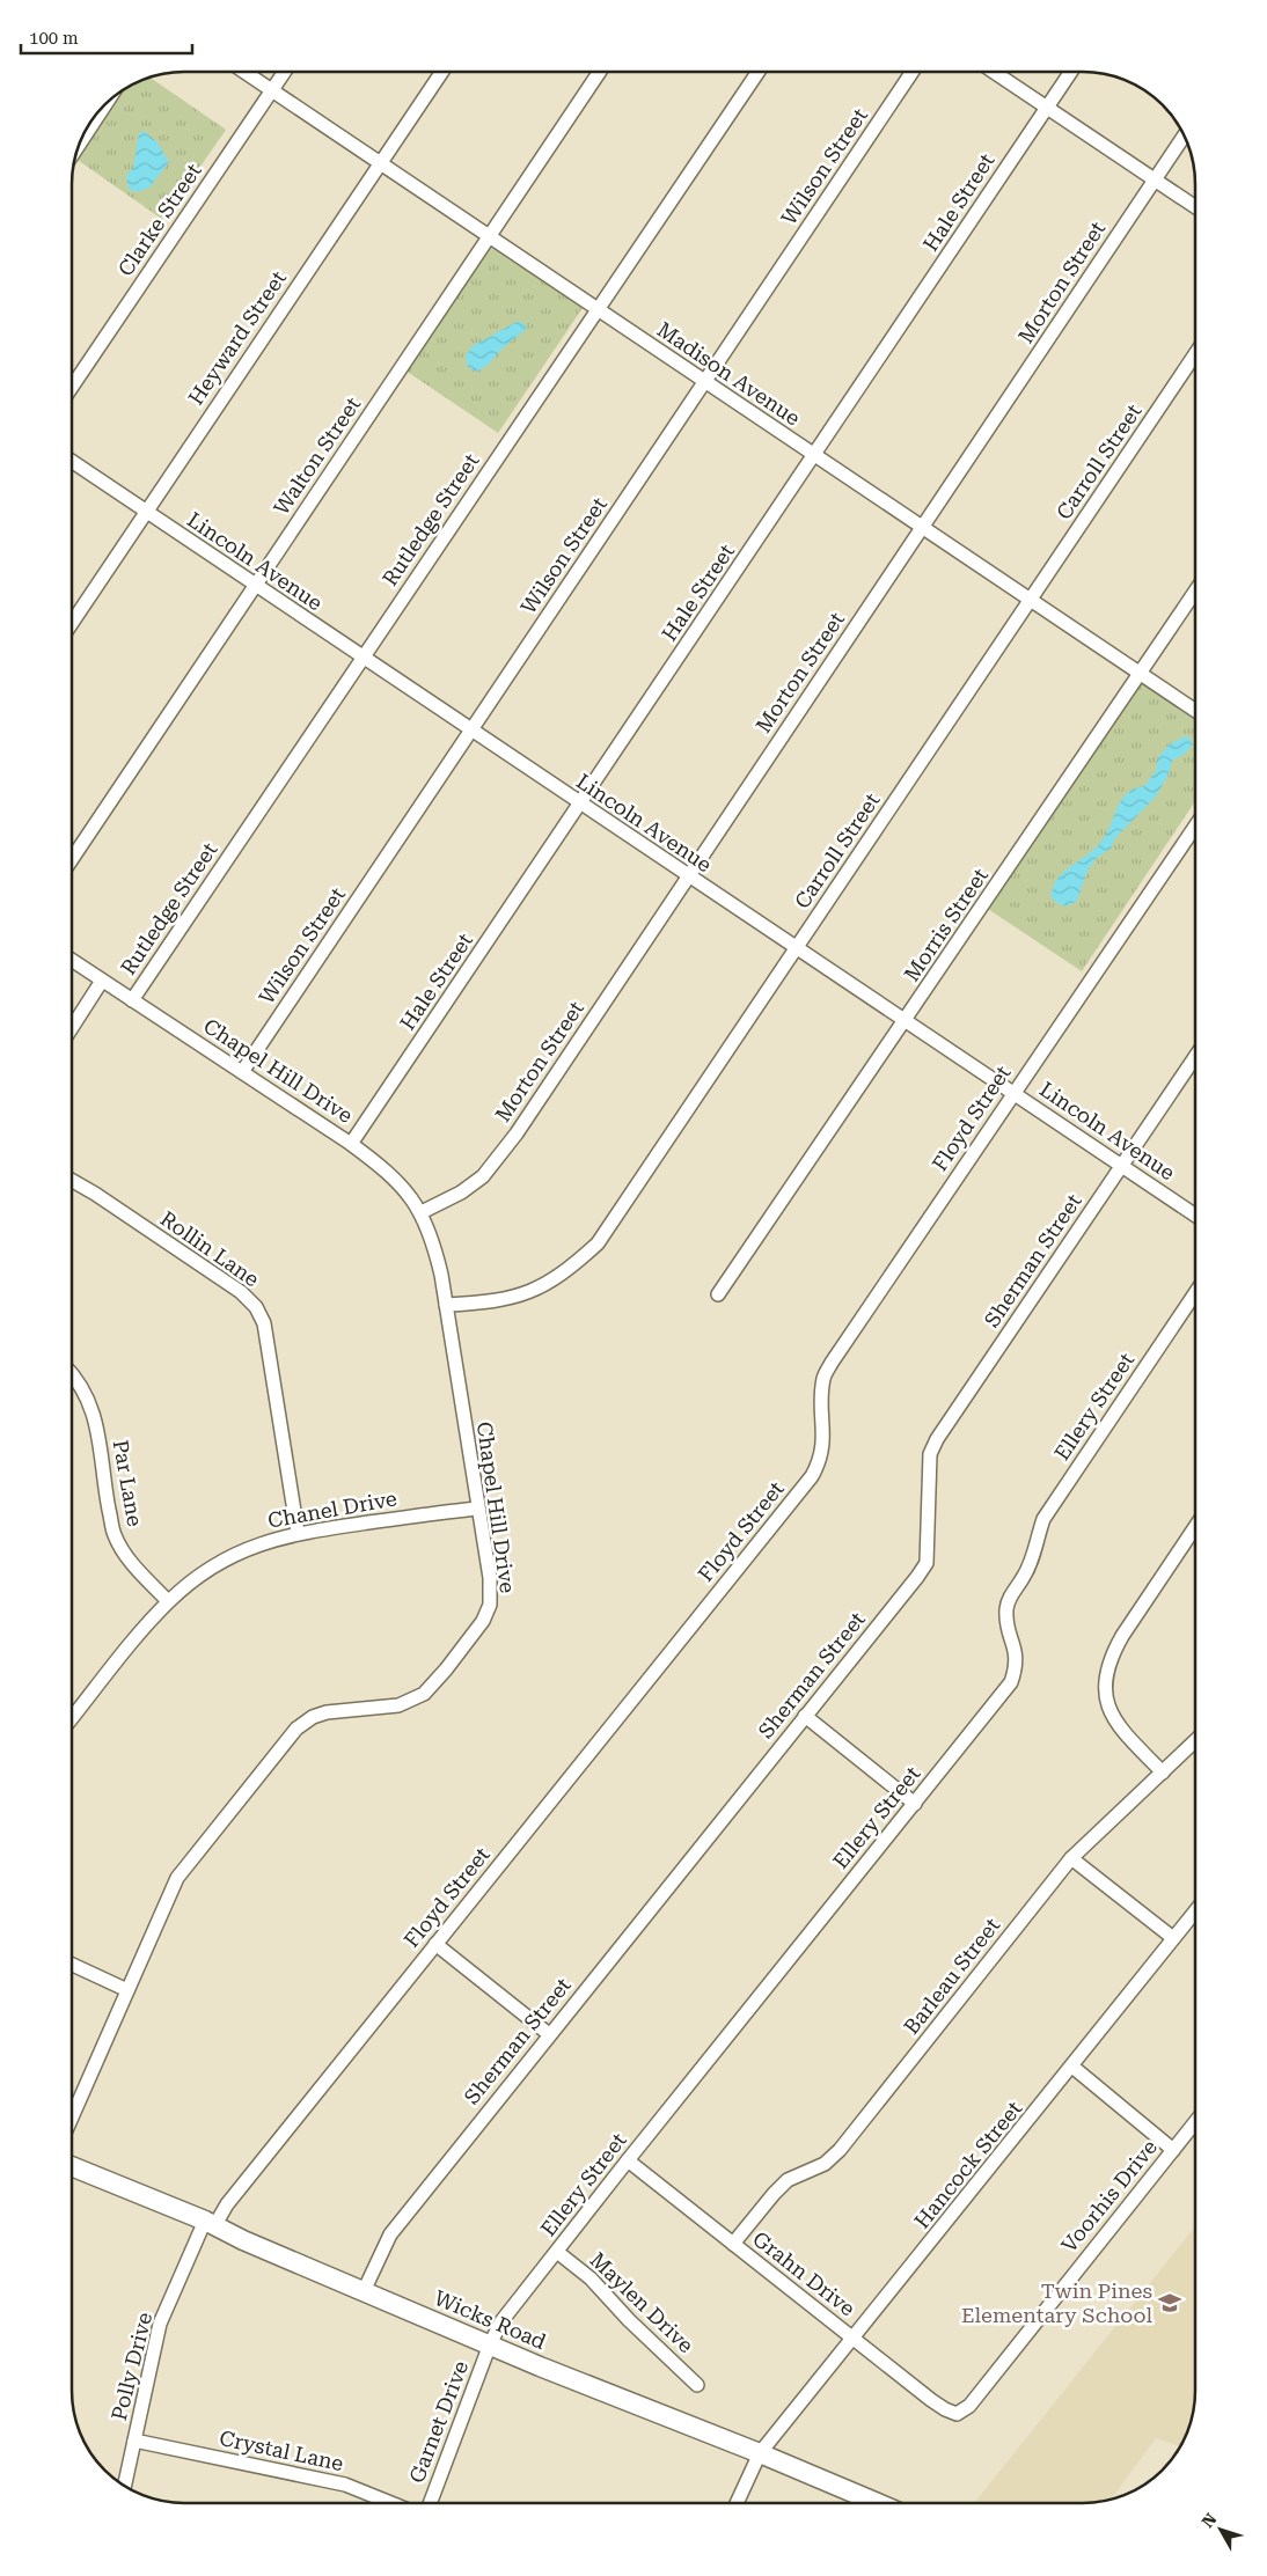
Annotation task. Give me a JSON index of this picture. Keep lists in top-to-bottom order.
{
  "streets": {
    "main road": ["Wicks Road"],
    "street": [
      "Wilson Street",
      "Hale Street",
      "Clarke Street",
      "Morton Street",
      "Heyward Street",
      "Madison Avenue",
      "Walton Street",
      "Carroll Street",
      "Rutledge Street",
      "Lincoln Avenue",
      "Morris Street",
      "Chapel Hill Drive",
      "Floyd Street",
      "Rollin Lane",
      "Sherman Street",
      "Ellery Street",
      "Par Lane",
      "Chanel Drive",
      "Barleau Street",
      "Hancock Street",
      "Voorhis Drive",
      "Grahn Drive",
      "Maylen Drive",
      "Polly Drive",
      "Garnet Drive",
      "Crystal Lane"
    ]
  },
  "crossings": [
    ["Wilson Street", "Madison Avenue"],
    ["Wilson Street", "Lincoln Avenue"],
    ["Wilson Street", "Chapel Hill Drive"],
    ["Hale Street", "Madison Avenue"],
    ["Hale Street", "Lincoln Avenue"],
    ["Hale Street", "Chapel Hill Drive"],
    ["Clarke Street", "Madison Avenue"],
    ["Morton Street", "Madison Avenue"],
    ["Morton Street", "Lincoln Avenue"],
    ["Morton Street", "Chapel Hill Drive"],
    ["Heyward Street", "Madison Avenue"],
    ["Heyward Street", "Lincoln Avenue"],
    ["Madison Avenue", "Walton Street"],
    ["Madison Avenue", "Carroll Street"],
    ["Madison Avenue", "Rutledge Street"],
    ["Madison Avenue", "Morris Street"],
    ["Walton Street", "Lincoln Avenue"],
    ["Carroll Street", "Lincoln Avenue"],
    ["Carroll Street", "Chapel Hill Drive"],
    ["Rutledge Street", "Lincoln Avenue"],
    ["Rutledge Street", "Chapel Hill Drive"],
    ["Lincoln Avenue", "Morris Street"],
    ["Lincoln Avenue", "Floyd Street"],
    ["Lincoln Avenue", "Sherman Street"],
    ["Chapel Hill Drive", "Chanel Drive"],
    ["Floyd Street", "Wicks Road"],
    ["Floyd Street", "Polly Drive"],
    ["Rollin Lane", "Chanel Drive"],
    ["Sherman Street", "Wicks Road"],
    ["Ellery Street", "Grahn Drive"],
    ["Ellery Street", "Maylen Drive"],
    ["Ellery Street", "Wicks Road"],
    ["Ellery Street", "Garnet Drive"],
    ["Par Lane", "Chanel Drive"],
    ["Barleau Street", "Grahn Drive"],
    ["Hancock Street", "Grahn Drive"],
    ["Hancock Street", "Wicks Road"],
    ["Voorhis Drive", "Grahn Drive"],
    ["Wicks Road", "Polly Drive"],
    ["Wicks Road", "Garnet Drive"],
    ["Polly Drive", "Crystal Lane"]
  ],
  "places": {
    "school or university": ["Twin Pines Elementary School"]
  },
  "scale_bar": "100 m",
  "north": "top left"
}
